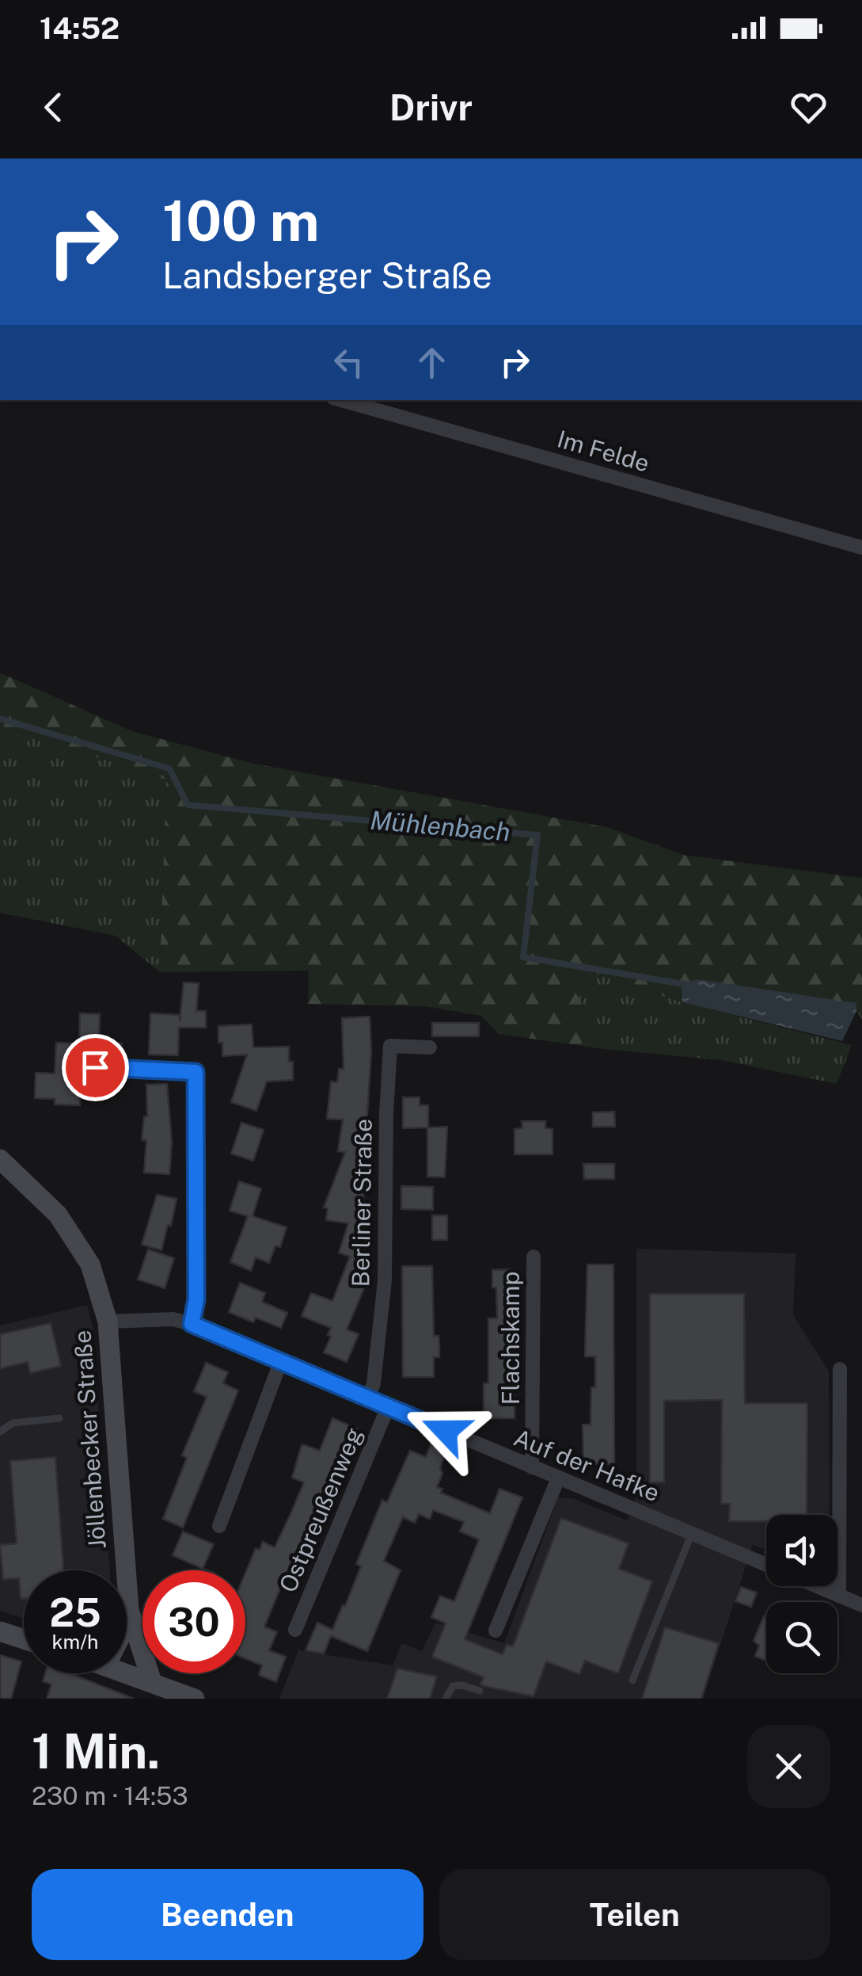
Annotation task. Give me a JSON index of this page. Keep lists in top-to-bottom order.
{
  "streets": {
    "main road": ["Jöllenbecker Straße"],
    "street": [
      "Im Felde",
      "Berliner Straße",
      "Flachskamp",
      "Auf der Hafke",
      "Ostpreußenweg"
    ]
  },
  "crossings": [
    ["Berliner Straße", "Auf der Hafke"],
    ["Flachskamp", "Auf der Hafke"],
    ["Jöllenbecker Straße", "Auf der Hafke"],
    ["Auf der Hafke", "Ostpreußenweg"]
  ],
  "water": ["Mühlenbach"],
  "page": {
    "status": "14:52",
    "header": "Drivr",
    "turn": ["100 m", "Landsberger Straße"],
    "speed": "25 km/h",
    "limit": "30",
    "heading": ["1 Min.", "230 m · 14:53"],
    "buttons": ["Beenden", "Teilen"]
  }
}
